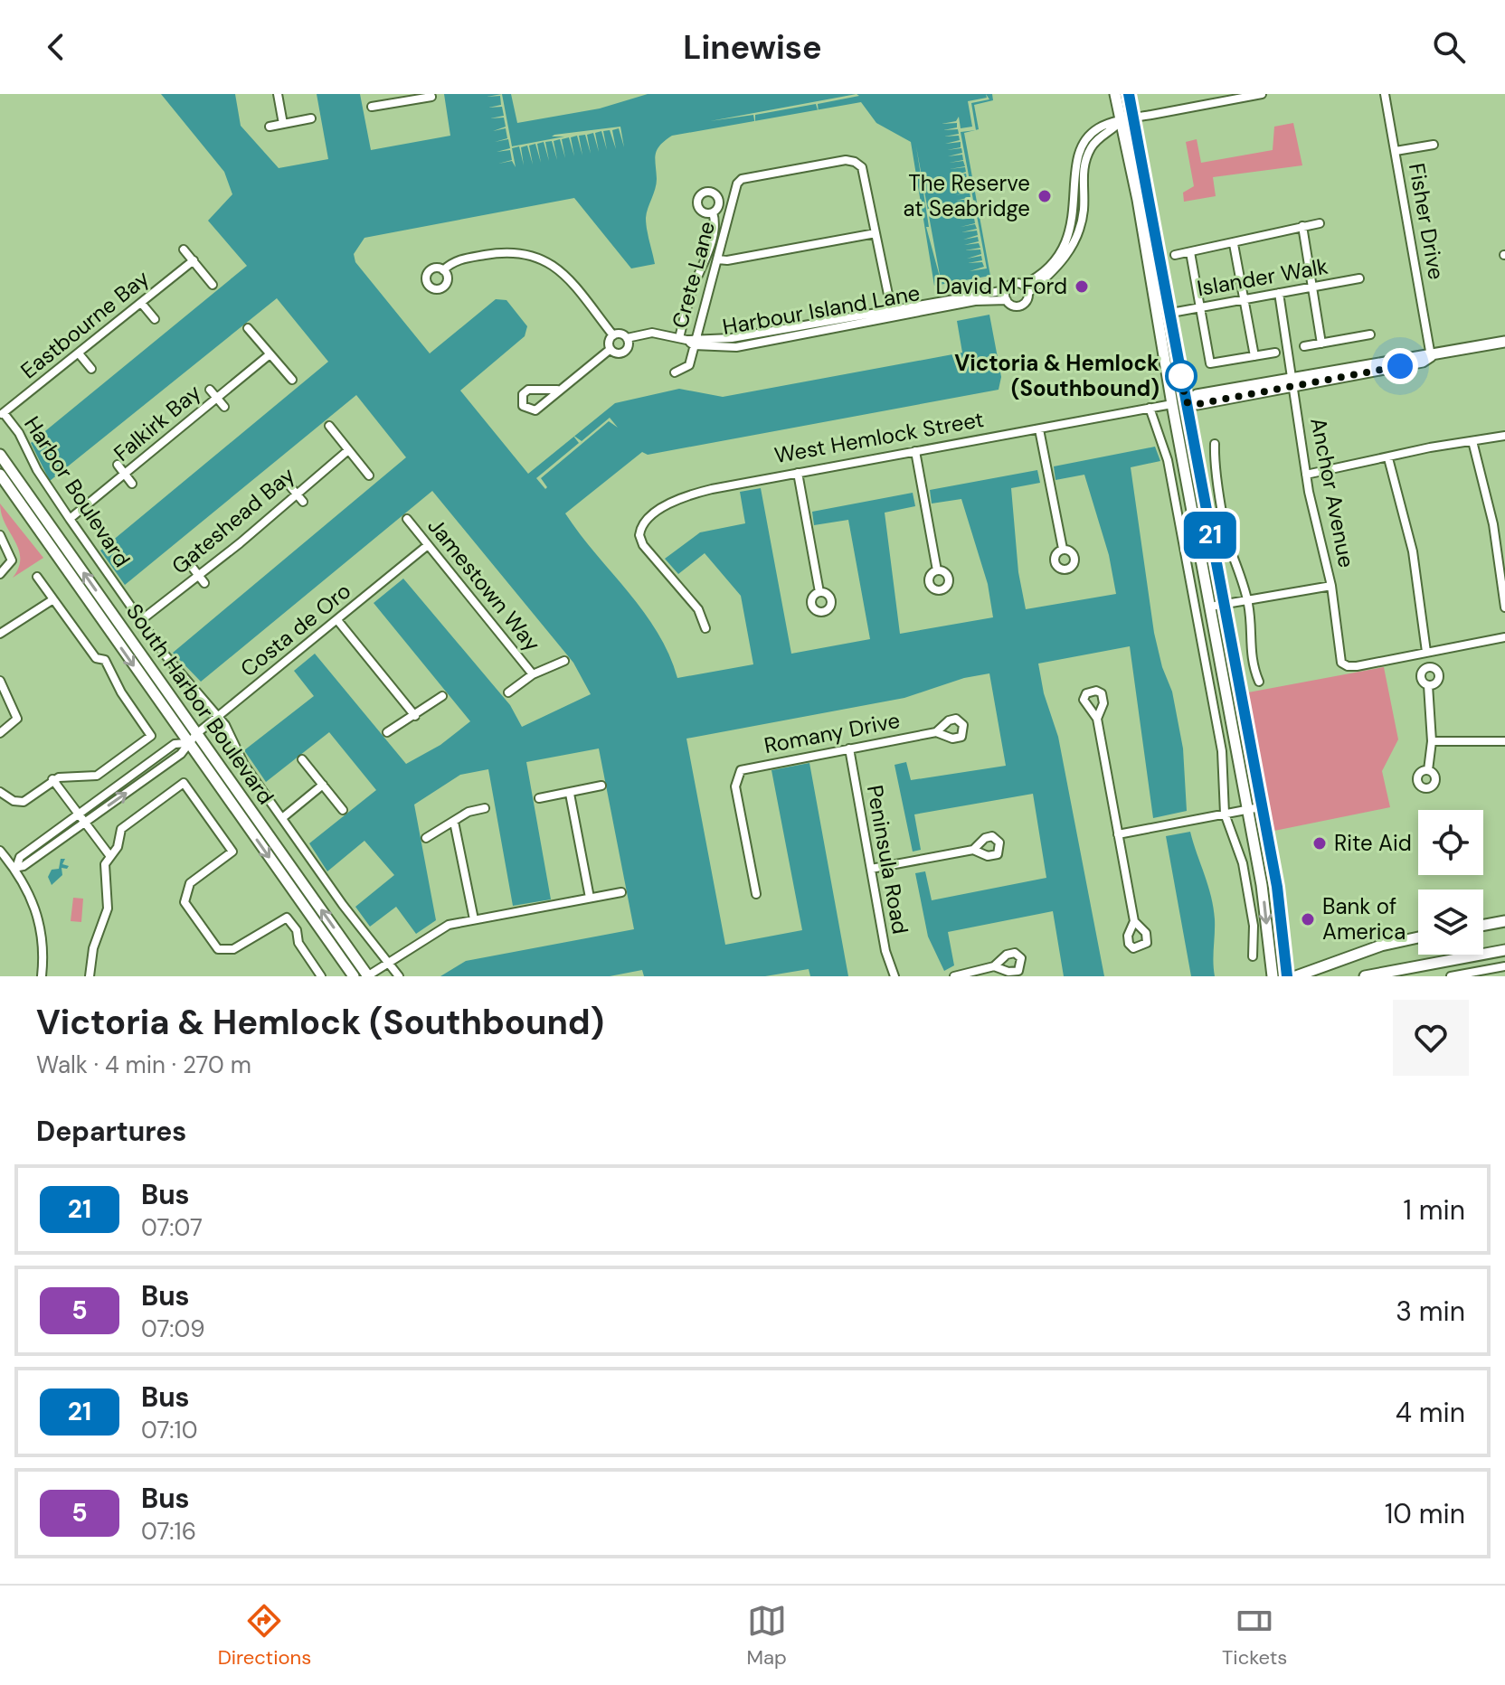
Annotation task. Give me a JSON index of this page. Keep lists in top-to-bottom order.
{
  "streets": {
    "main road": ["West Hemlock Street", "South Harbor Boulevard"],
    "street": [
      "Fisher Drive",
      "Crete Lane",
      "Islander Walk",
      "Harbour Island Lane",
      "Eastbourne Bay",
      "Falkirk Bay",
      "Harbor Boulevard",
      "Anchor Avenue",
      "Gateshead Bay",
      "Jamestown Way",
      "Costa de Oro",
      "Romany Drive",
      "Peninsula Road"
    ]
  },
  "crossings": [
    ["Fisher Drive", "West Hemlock Street"],
    ["Crete Lane", "Harbour Island Lane"],
    ["Islander Walk", "Anchor Avenue"],
    ["Eastbourne Bay", "Harbor Boulevard"],
    ["Falkirk Bay", "Harbor Boulevard"],
    ["West Hemlock Street", "Anchor Avenue"],
    ["Harbor Boulevard", "Gateshead Bay"],
    ["Harbor Boulevard", "Costa de Oro"],
    ["Jamestown Way", "Costa de Oro"],
    ["Costa de Oro", "South Harbor Boulevard"],
    ["Romany Drive", "Peninsula Road"]
  ],
  "places": [
    "The Reserve at Seabridge",
    "David M Ford",
    "Victoria & Hemlock (Southbound)",
    "Rite Aid",
    "Bank of America"
  ],
  "lines": ["bus line 21"],
  "page": {
    "header": "Linewise",
    "on_map": "21",
    "heading": [
      ["Victoria & Hemlock (Southbound)", "Walk · 4 min · 270 m"],
      "Departures"
    ],
    "list": [
      {
        "mark": "21",
        "name": "Bus",
        "note": "07:07",
        "value": "1 min"
      },
      {
        "mark": "5",
        "name": "Bus",
        "note": "07:09",
        "value": "3 min"
      },
      {
        "mark": "21",
        "name": "Bus",
        "note": "07:10",
        "value": "4 min"
      },
      {
        "mark": "5",
        "name": "Bus",
        "note": "07:16",
        "value": "10 min"
      }
    ],
    "tabs": ["Directions", "Map", "Tickets"]
  }
}
